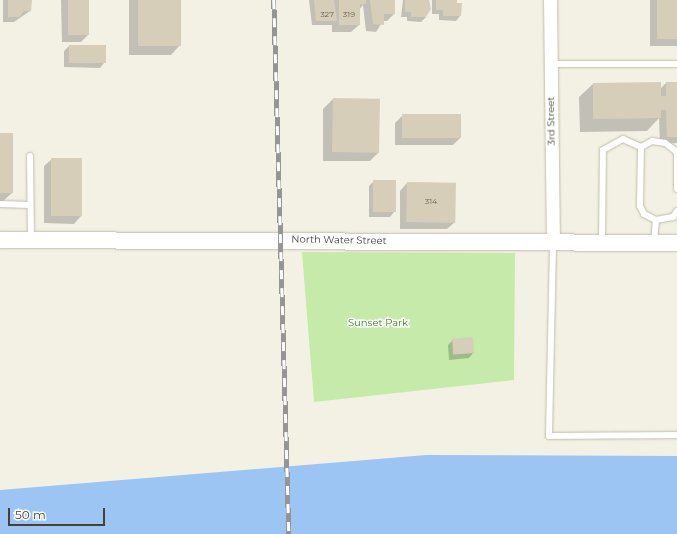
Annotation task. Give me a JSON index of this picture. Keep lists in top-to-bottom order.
{
  "streets": {
    "street": ["3rd Street", "North Water Street"]
  },
  "crossings": [
    ["3rd Street", "North Water Street"]
  ],
  "parks": ["Sunset Park"],
  "house_numbers": ["327", "319", "314"],
  "scale_bar": "50 m"
}
